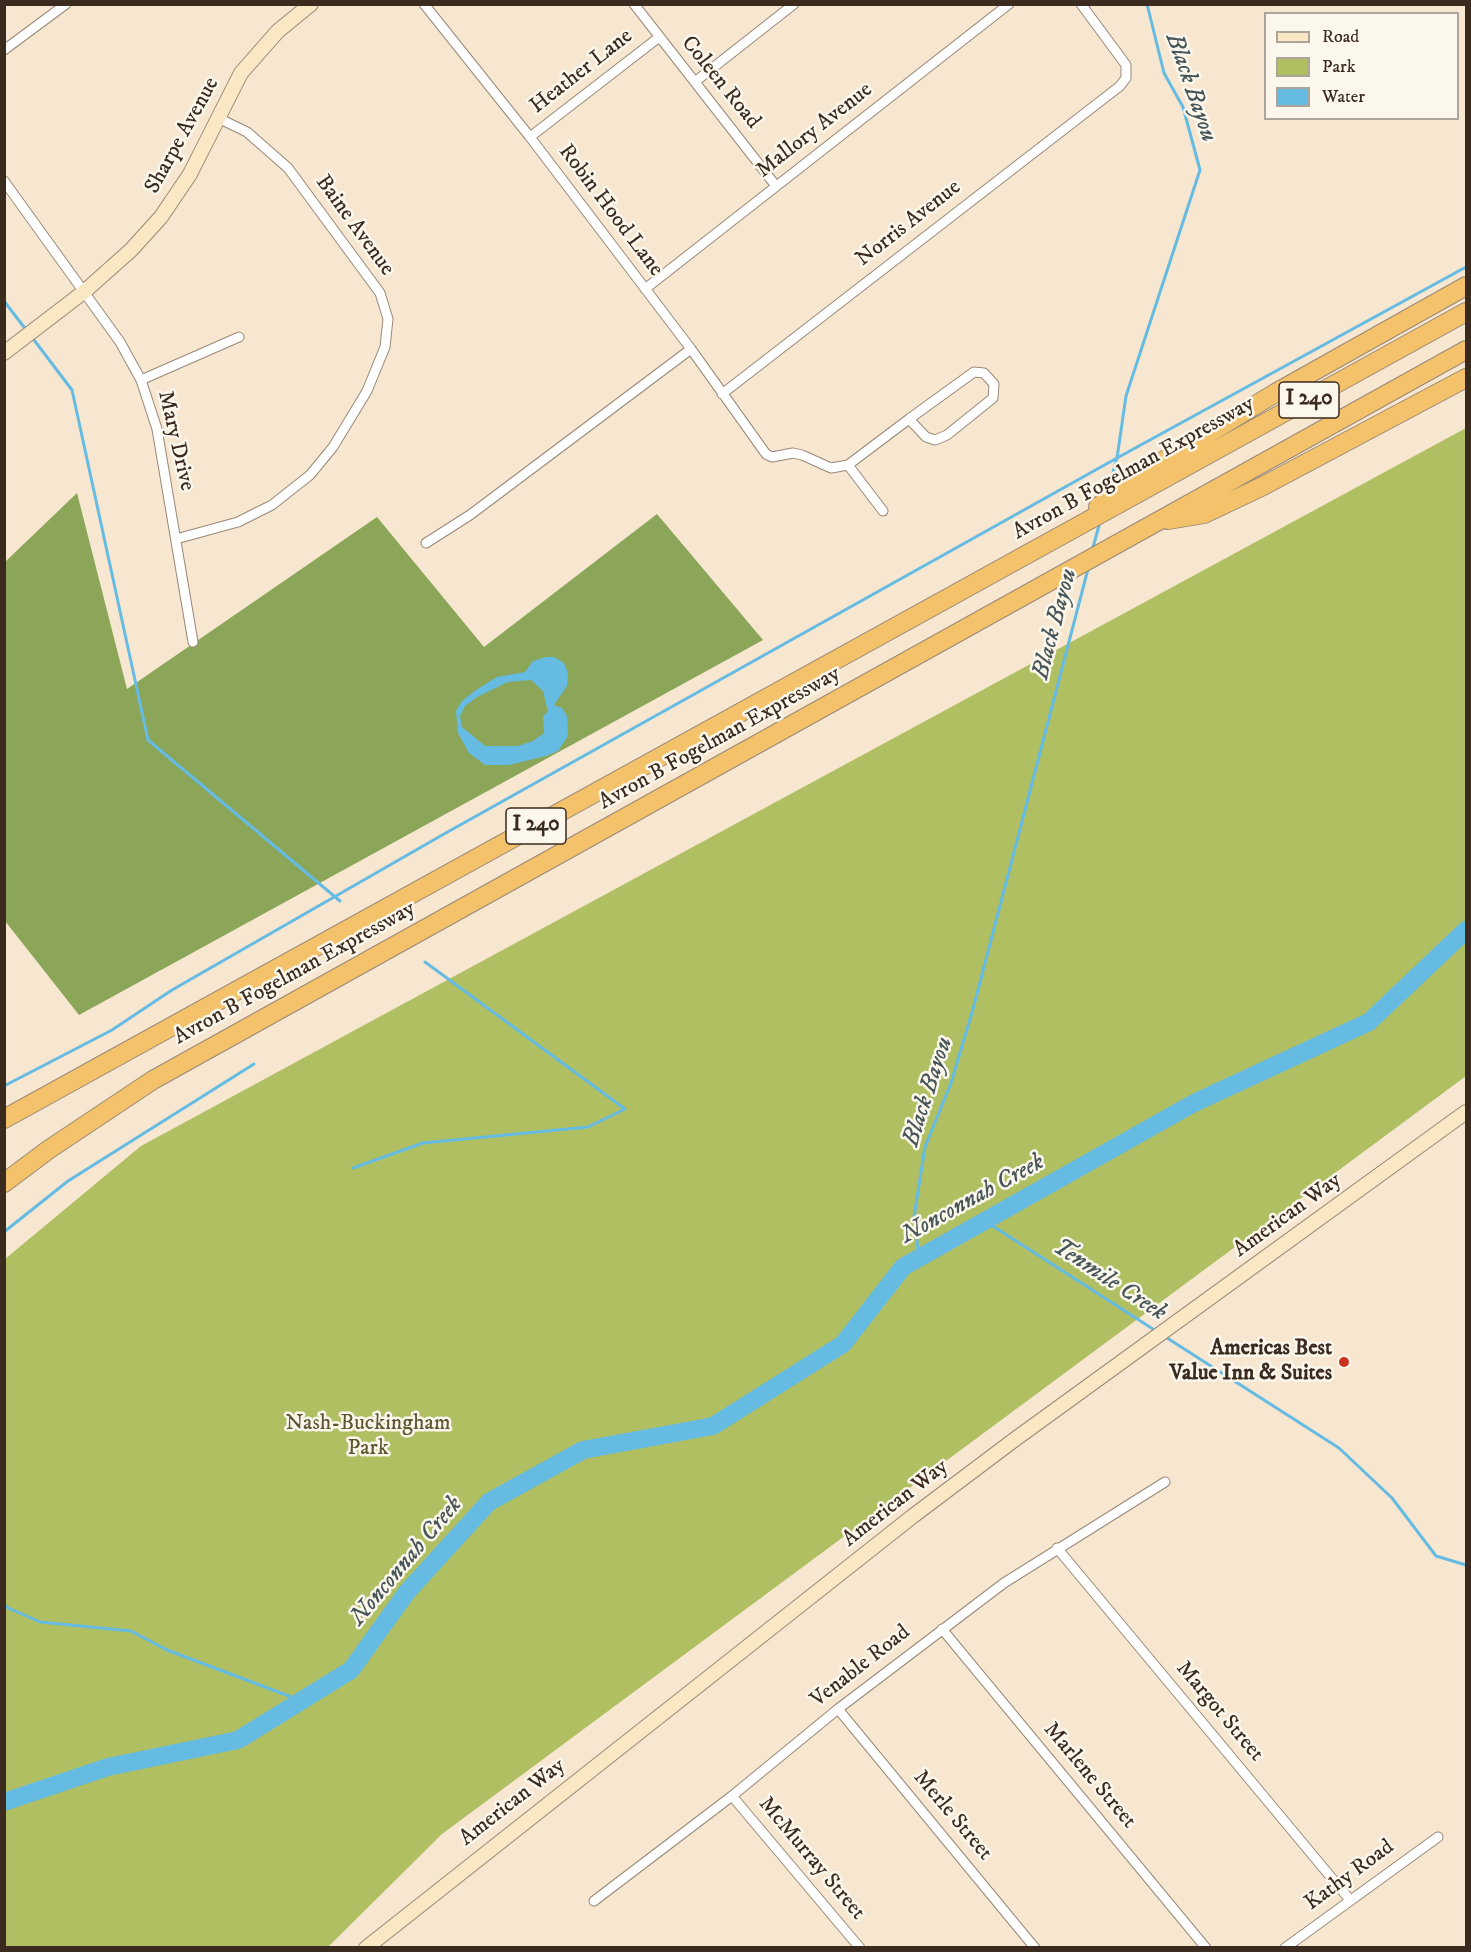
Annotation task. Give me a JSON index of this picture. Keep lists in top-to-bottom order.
{
  "streets": {
    "highway": ["I 240", "Avron B Fogelman Expressway"],
    "main road": ["Sharpe Avenue", "American Way"],
    "street": [
      "Heather Lane",
      "Coleen Road",
      "Mallory Avenue",
      "Robin Hood Lane",
      "Norris Avenue",
      "Baine Avenue",
      "Mary Drive",
      "Venable Road",
      "Margot Street",
      "Marlene Street",
      "Merle Street",
      "McMurray Street",
      "Kathy Road"
    ]
  },
  "crossings": [
    ["Heather Lane", "Coleen Road"],
    ["Heather Lane", "Robin Hood Lane"],
    ["Coleen Road", "Mallory Avenue"],
    ["Mallory Avenue", "Robin Hood Lane"],
    ["Sharpe Avenue", "Baine Avenue"],
    ["Sharpe Avenue", "Mary Drive"],
    ["Robin Hood Lane", "Norris Avenue"],
    ["Baine Avenue", "Mary Drive"],
    ["Venable Road", "Margot Street"],
    ["Venable Road", "Marlene Street"],
    ["Venable Road", "Merle Street"],
    ["Venable Road", "McMurray Street"],
    ["Margot Street", "Kathy Road"]
  ],
  "water": ["Black Bayou", "Nonconnah Creek", "Tenmile Creek"],
  "parks": ["Nash-Buckingham Park"],
  "places": ["Americas Best Value Inn & Suites"],
  "legend": ["Road", "Park", "Water"]
}
